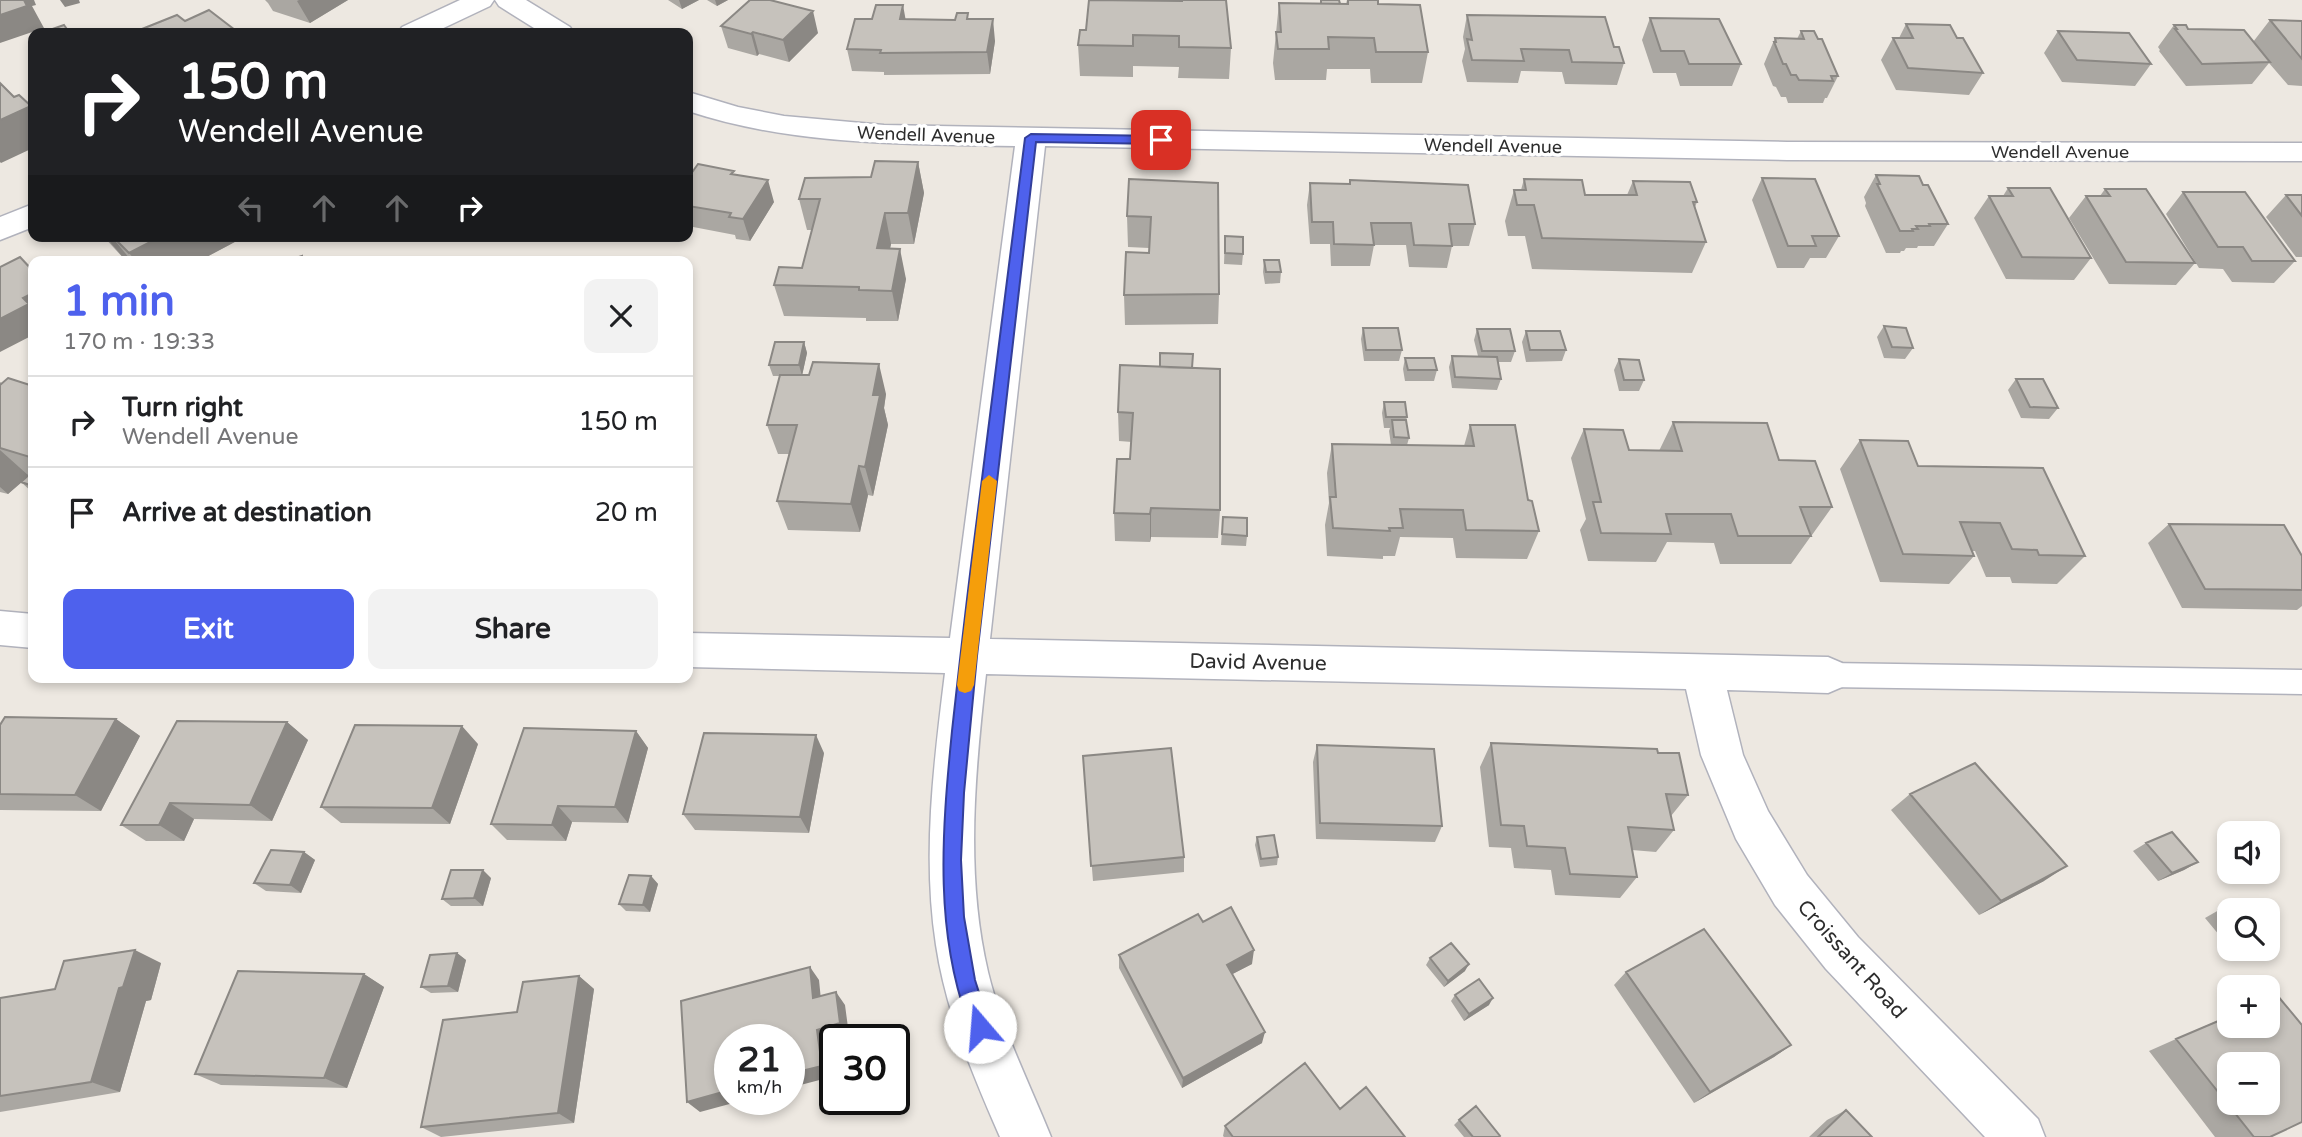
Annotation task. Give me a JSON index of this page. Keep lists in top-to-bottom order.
{
  "streets": {
    "street": ["Wendell Avenue", "David Avenue", "Croissant Road"]
  },
  "crossings": [
    ["David Avenue", "Croissant Road"]
  ],
  "page": {
    "turn": ["150 m", "Wendell Avenue"],
    "heading": ["1 min", "170 m · 19:33"],
    "list": [
      {
        "name": "Turn right",
        "note": "Wendell Avenue",
        "value": "150 m"
      },
      {
        "name": "Arrive at destination",
        "value": "20 m"
      }
    ],
    "buttons": ["Exit", "Share"],
    "map_buttons": ["+", "−"],
    "speed": "21 km/h",
    "limit": "30"
  }
}
